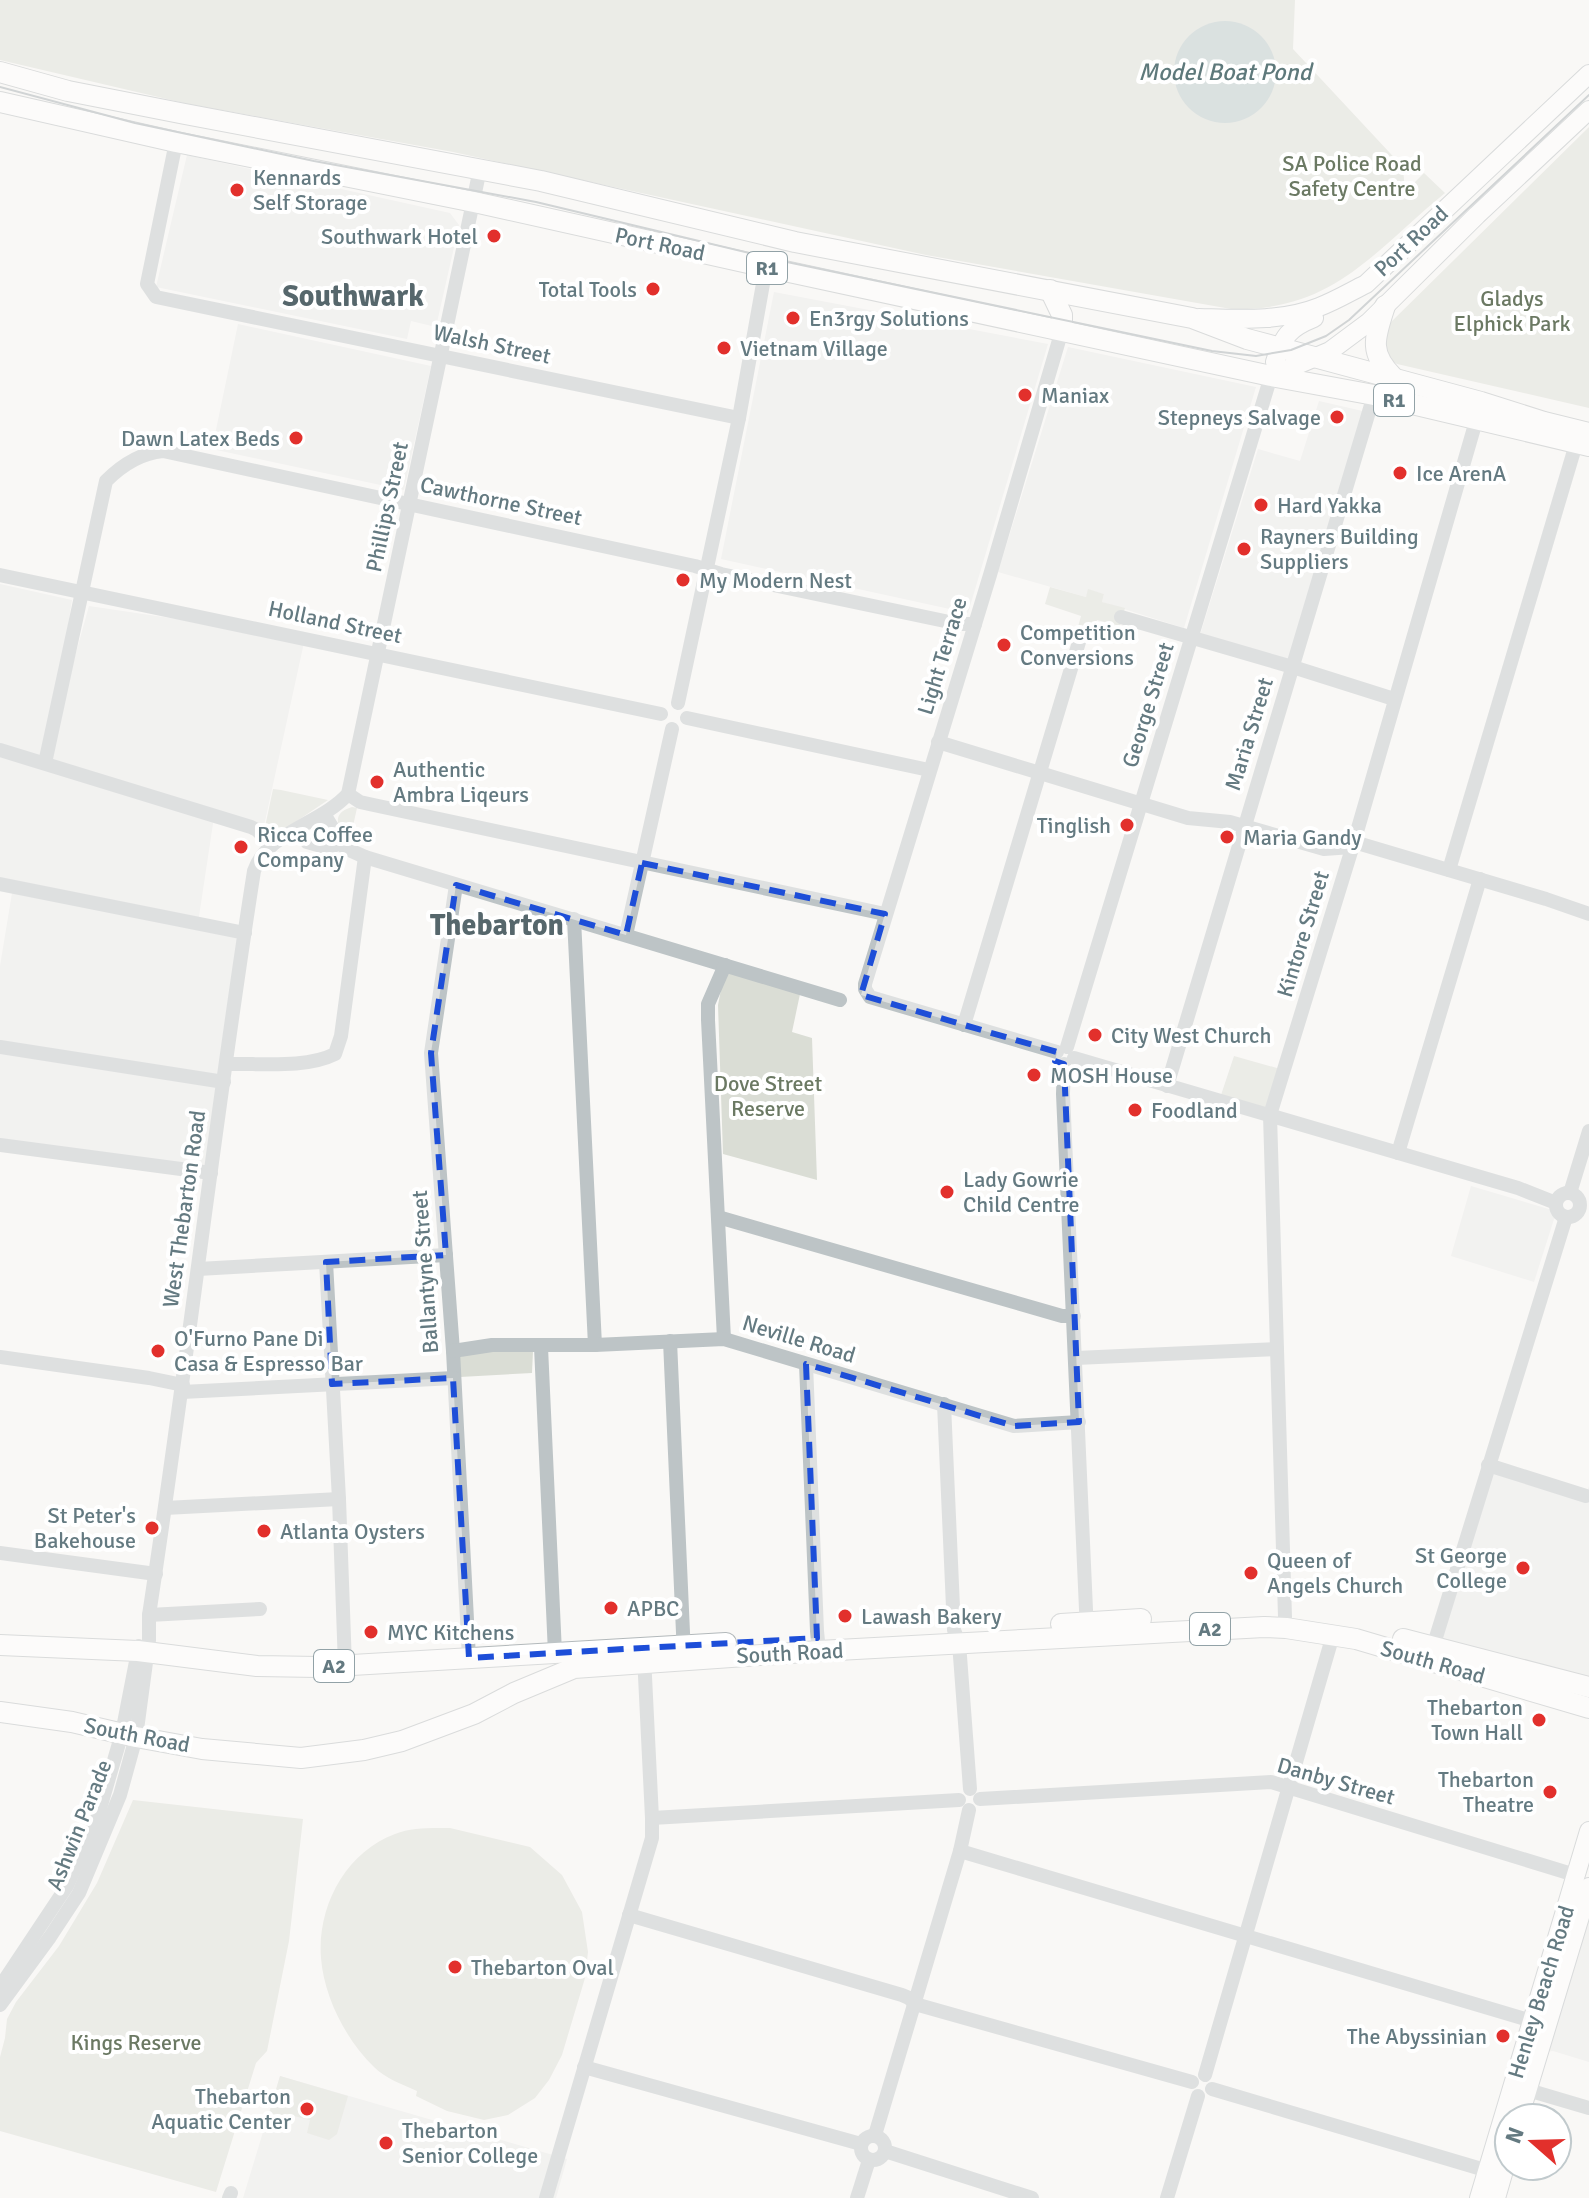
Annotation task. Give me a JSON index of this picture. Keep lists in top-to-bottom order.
{
  "streets": {
    "highway": [
      "Port Road",
      "R1",
      "A2",
      "South Road"
    ],
    "main road": ["Henley Beach Road"],
    "street": [
      "Walsh Street",
      "Cawthorne Street",
      "Phillips Street",
      "Holland Street",
      "Light Terrace",
      "George Street",
      "Maria Street",
      "Kintore Street",
      "West Thebarton Road",
      "Ballantyne Street",
      "Neville Road",
      "Danby Street",
      "Ashwin Parade"
    ]
  },
  "crossings": [
    ["Port Road", "R1"],
    ["Port Road", "Walsh Street"],
    ["Port Road", "Phillips Street"],
    ["Port Road", "Light Terrace"],
    ["Port Road", "George Street"],
    ["R1", "George Street"],
    ["R1", "Maria Street"],
    ["R1", "Kintore Street"],
    ["Walsh Street", "Phillips Street"],
    ["Cawthorne Street", "Phillips Street"],
    ["Cawthorne Street", "Holland Street"],
    ["Cawthorne Street", "Light Terrace"],
    ["Phillips Street", "Holland Street"],
    ["George Street", "Neville Road"],
    ["George Street", "South Road"],
    ["Kintore Street", "South Road"],
    ["West Thebarton Road", "South Road"],
    ["West Thebarton Road", "Ashwin Parade"],
    ["Ballantyne Street", "Neville Road"],
    ["Ballantyne Street", "South Road"],
    ["South Road", "Ashwin Parade"],
    ["Danby Street", "Henley Beach Road"]
  ],
  "districts": ["Southwark", "Thebarton"],
  "water": ["Model Boat Pond"],
  "parks": [
    "SA Police Road Safety Centre",
    "Gladys Elphick Park",
    "Dove Street Reserve",
    "Kings Reserve"
  ],
  "places": [
    "Kennards Self Storage",
    "Southwark Hotel",
    "Total Tools",
    "En3rgy Solutions",
    "Vietnam Village",
    "Maniax",
    "Stepneys Salvage",
    "Dawn Latex Beds",
    "Ice ArenA",
    "Hard Yakka",
    "Rayners Building Suppliers",
    "My Modern Nest",
    "Competition Conversions",
    "Authentic Ambra Liqeurs",
    "Tinglish",
    "Maria Gandy",
    "Ricca Coffee Company",
    "City West Church",
    "MOSH House",
    "Foodland",
    "Lady Gowrie Child Centre",
    "O'Furno Pane Di Casa & Espresso Bar",
    "St Peter's Bakehouse",
    "Atlanta Oysters",
    "St George College",
    "Queen of Angels Church",
    "APBC",
    "Lawash Bakery",
    "MYC Kitchens",
    "Thebarton Town Hall",
    "Thebarton Theatre",
    "Thebarton Oval",
    "The Abyssinian",
    "Thebarton Aquatic Center",
    "Thebarton Senior College"
  ],
  "north": "left"
}
